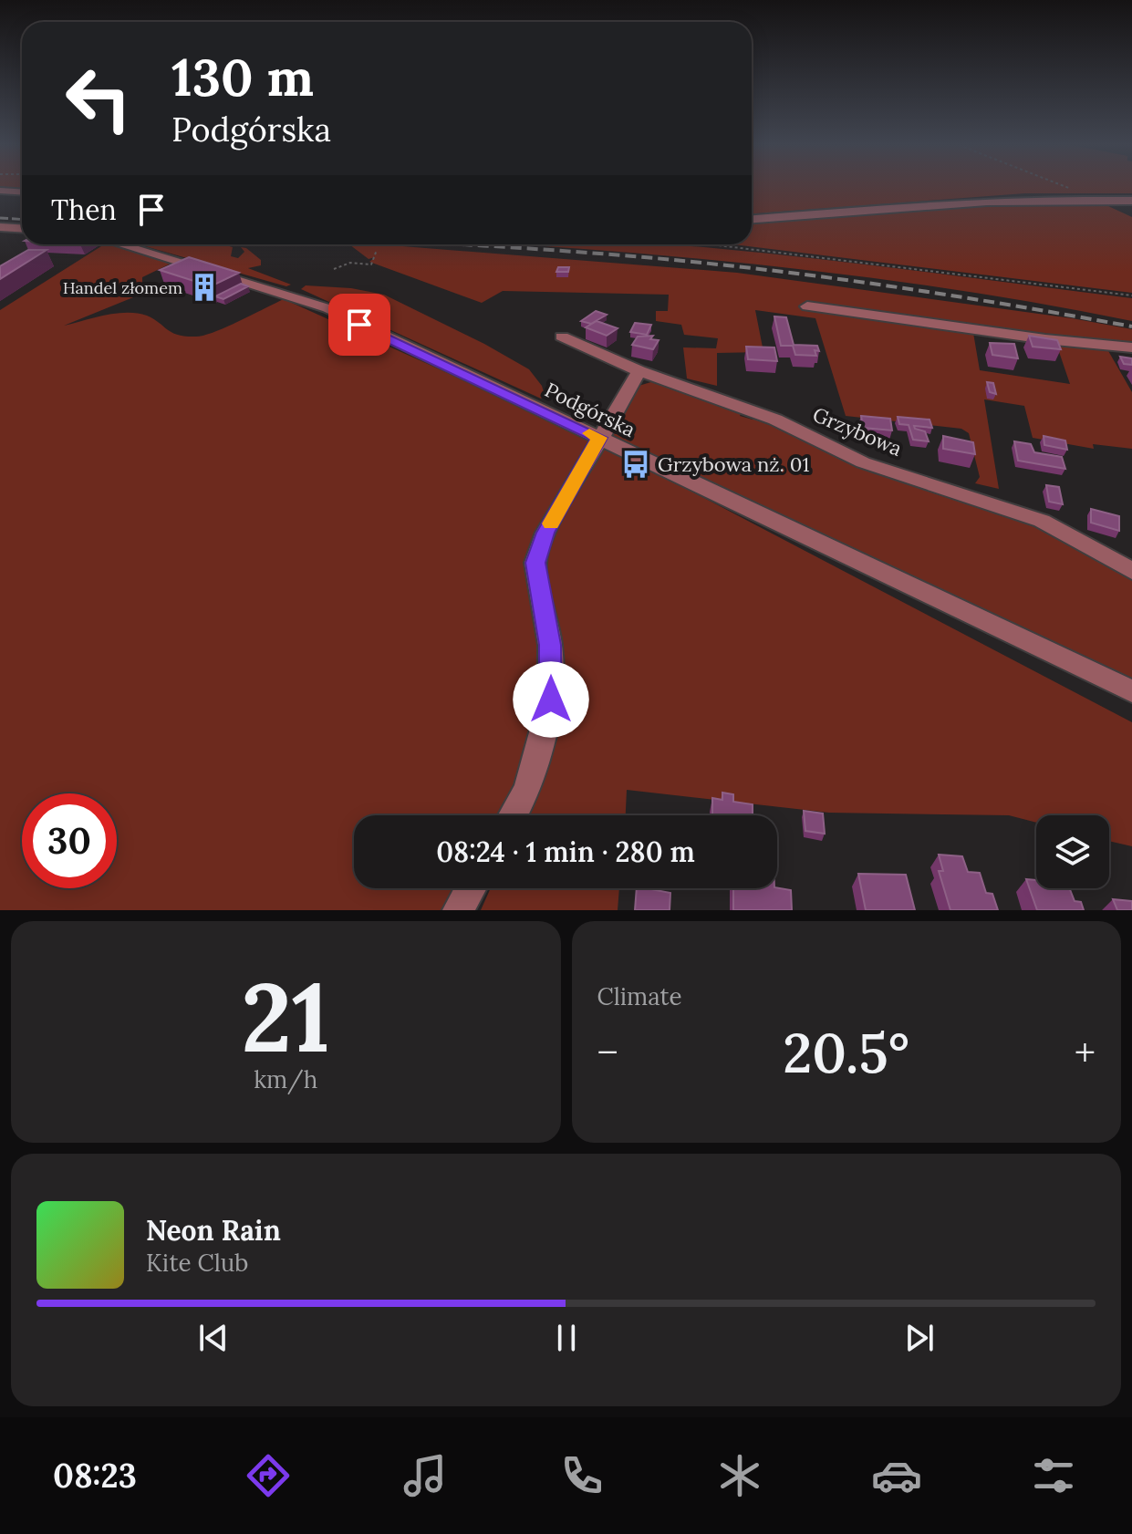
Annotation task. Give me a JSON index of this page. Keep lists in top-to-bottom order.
{
  "streets": {
    "street": ["Podgórska", "Grzybowa"]
  },
  "places": {
    "building": ["Handel złomem"],
    "bus stop": ["Grzybowa nż. 01"]
  },
  "page": {
    "turn": ["130 m", "Podgórska"],
    "then": "Then",
    "limit": "30",
    "trip": "08:24 · 1 min · 280 m",
    "tile": [
      ["21", "km/h"],
      "Climate"
    ],
    "heat": ["−", "20.5°", "+"],
    "song": ["Neon Rain", "Kite Club"],
    "tabs": "08:23"
  }
}
